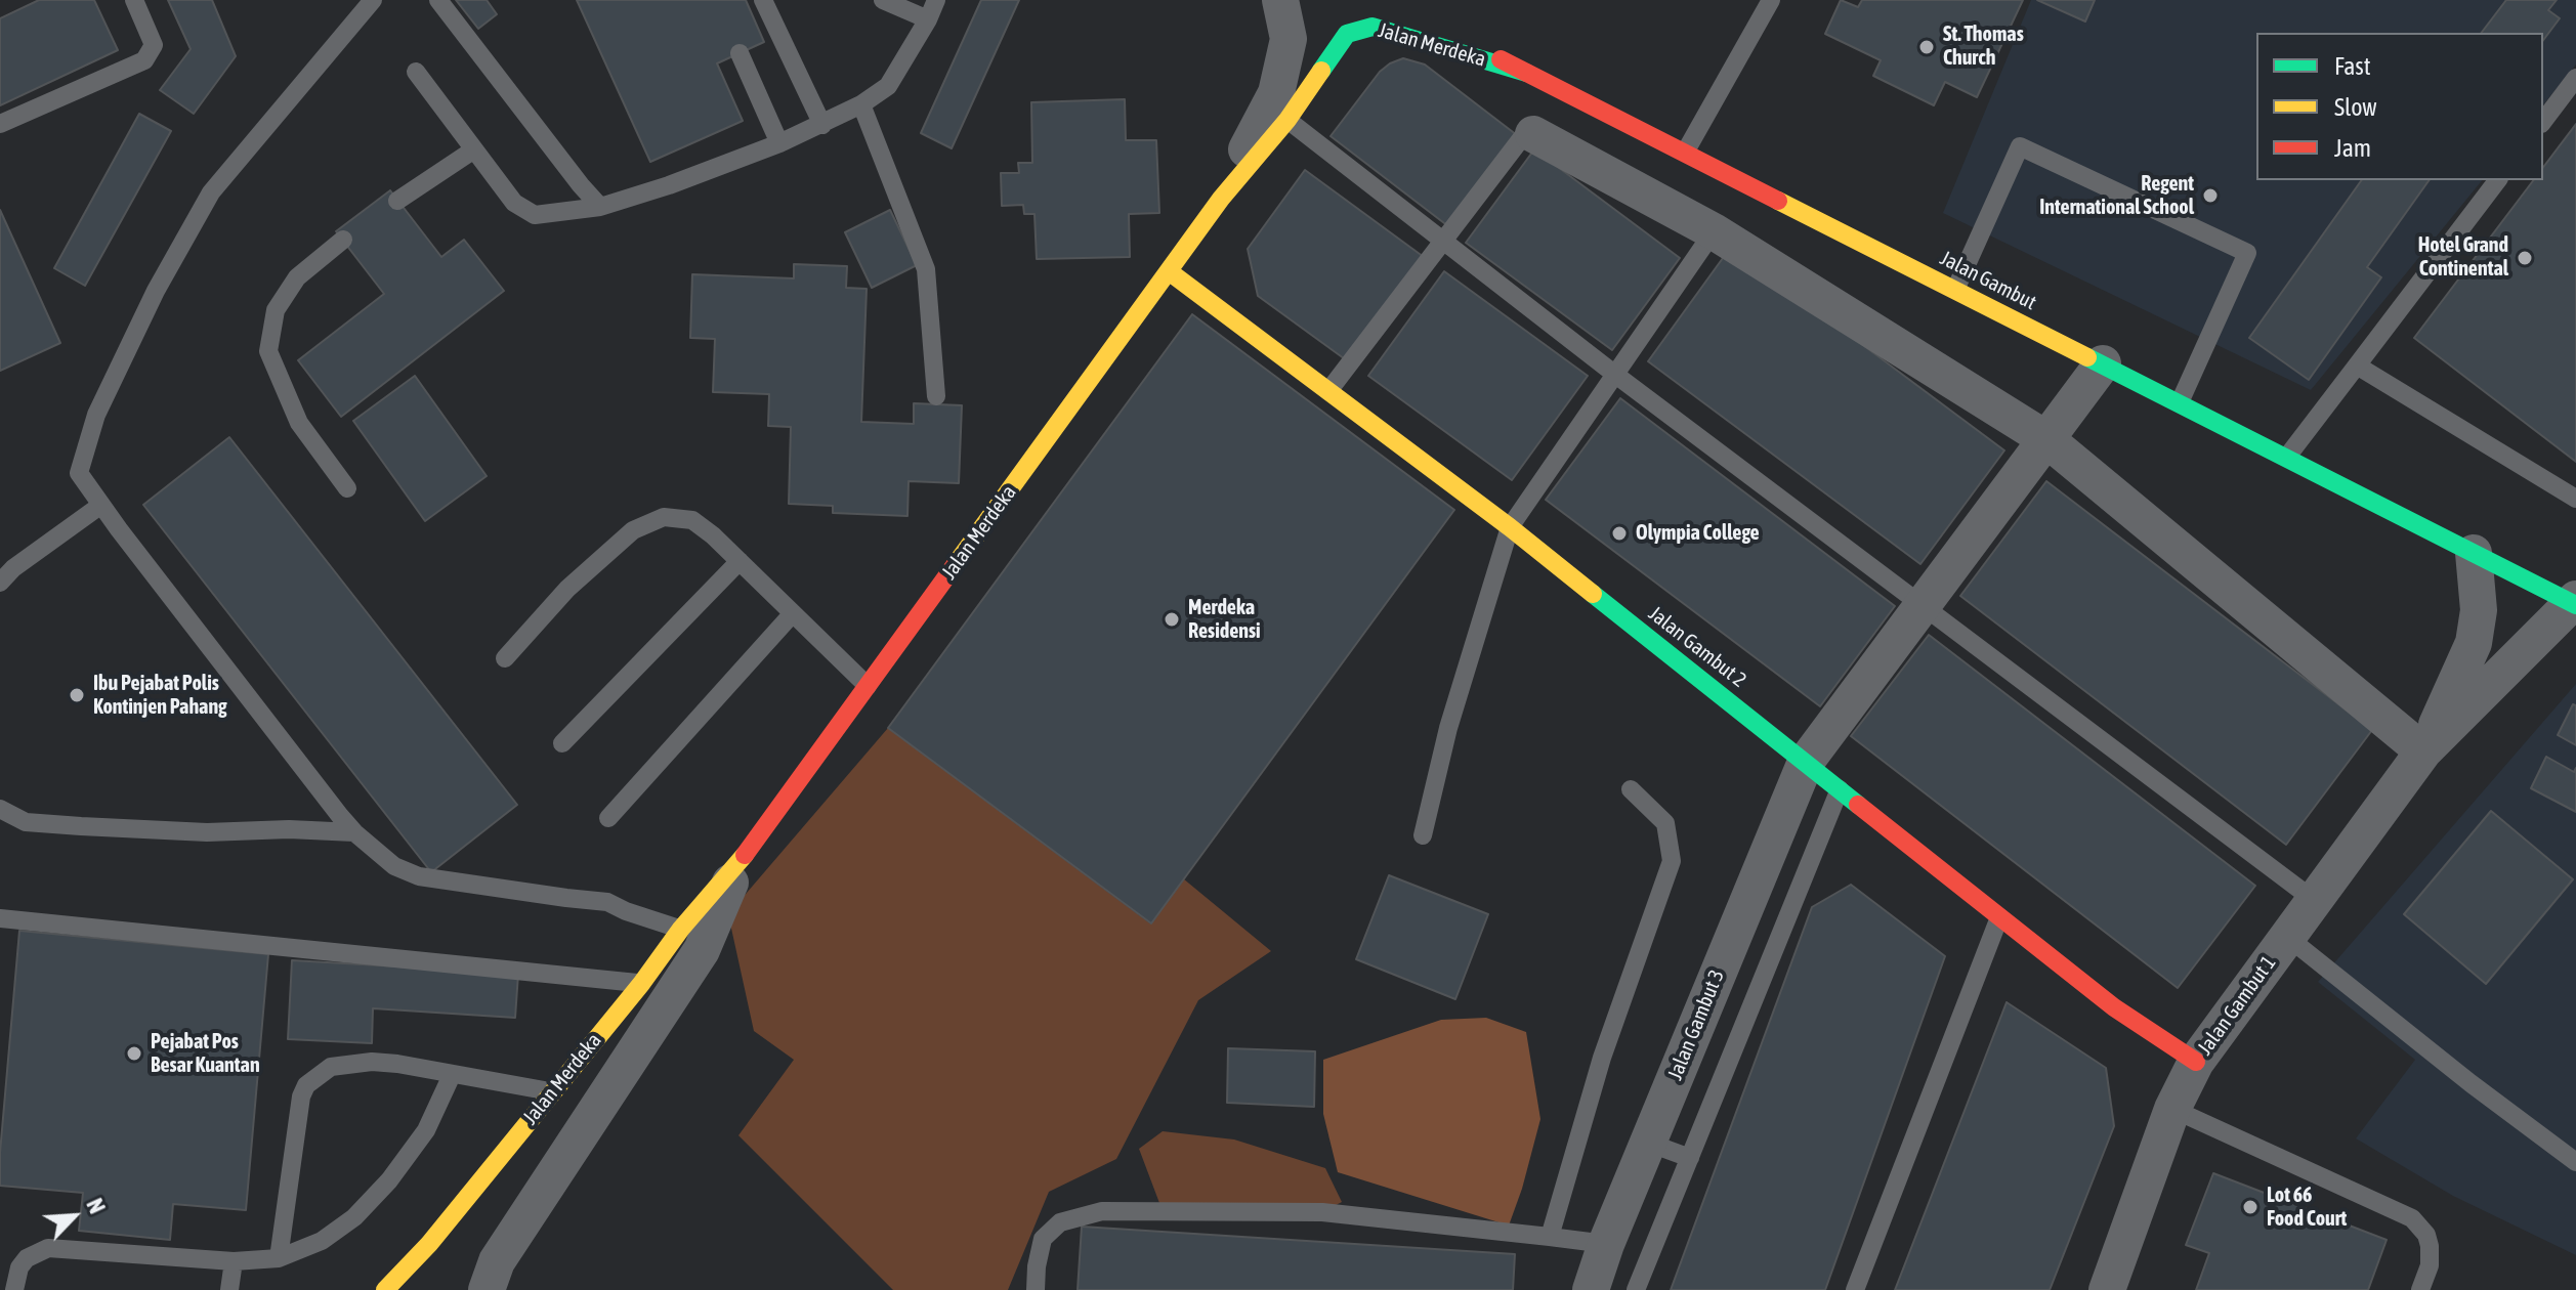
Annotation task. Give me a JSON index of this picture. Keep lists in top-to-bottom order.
{
  "streets": {
    "street": [
      "Jalan Merdeka",
      "Jalan Gambut",
      "Jalan Gambut 2",
      "Jalan Gambut 1",
      "Jalan Gambut 3"
    ]
  },
  "crossings": [
    ["Jalan Merdeka", "Jalan Gambut"],
    ["Jalan Merdeka", "Jalan Gambut 2"],
    ["Jalan Gambut", "Jalan Gambut 1"],
    ["Jalan Gambut", "Jalan Gambut 3"],
    ["Jalan Gambut 2", "Jalan Gambut 1"],
    ["Jalan Gambut 2", "Jalan Gambut 3"]
  ],
  "places": [
    "St. Thomas Church",
    "Regent International School",
    "Hotel Grand Continental",
    "Olympia College",
    "Merdeka Residensi",
    "Ibu Pejabat Polis Kontinjen Pahang",
    "Pejabat Pos Besar Kuantan",
    "Lot 66 Food Court"
  ],
  "legend": ["Fast", "Slow", "Jam"],
  "north": "top right"
}
